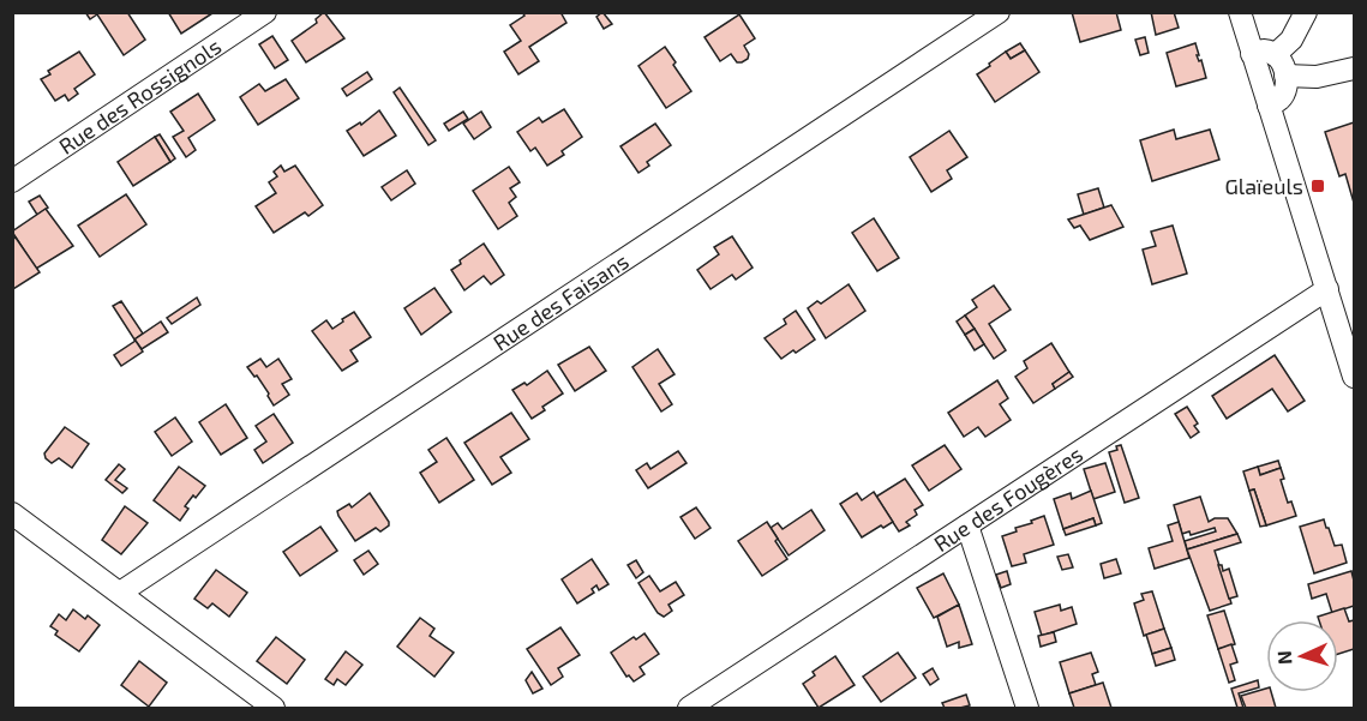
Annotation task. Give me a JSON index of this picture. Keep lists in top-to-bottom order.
{
  "streets": {
    "street": ["Rue des Rossignols", "Rue des Faisans", "Rue des Fougères"]
  },
  "places": {
    "transit": ["Glaïeuls"]
  },
  "north": "left"
}
